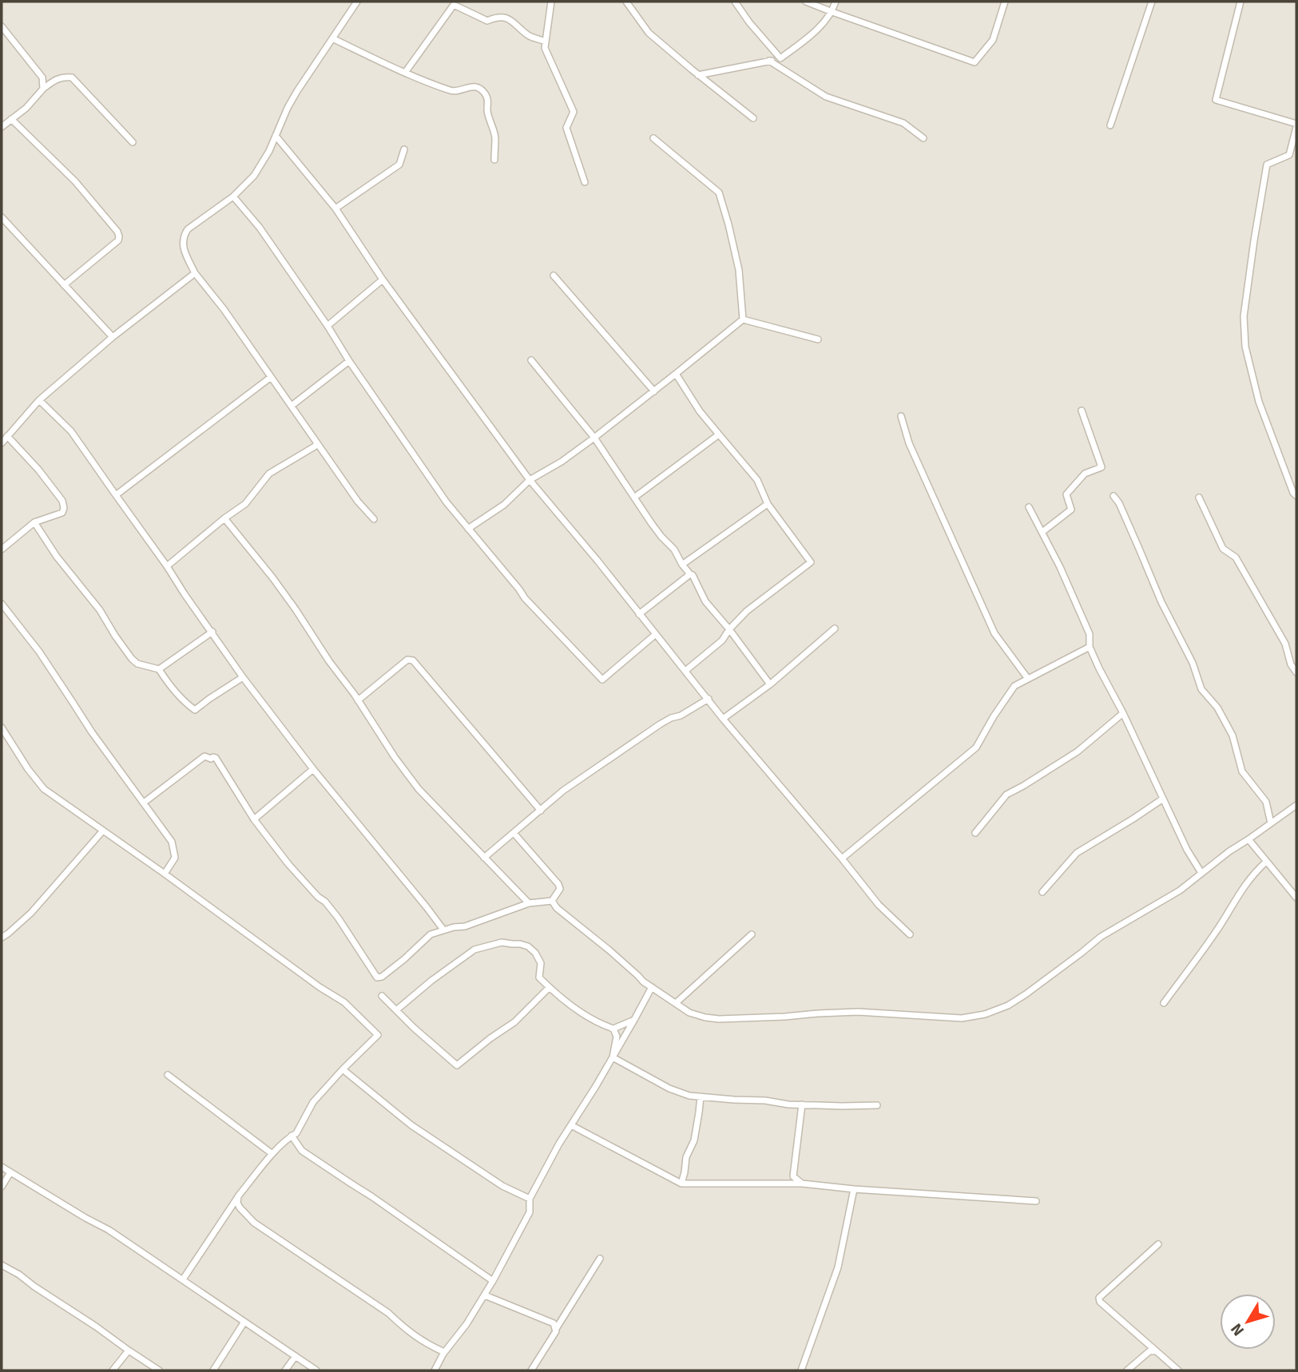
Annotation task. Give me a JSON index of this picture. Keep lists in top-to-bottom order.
{
  "north": "bottom left"
}
